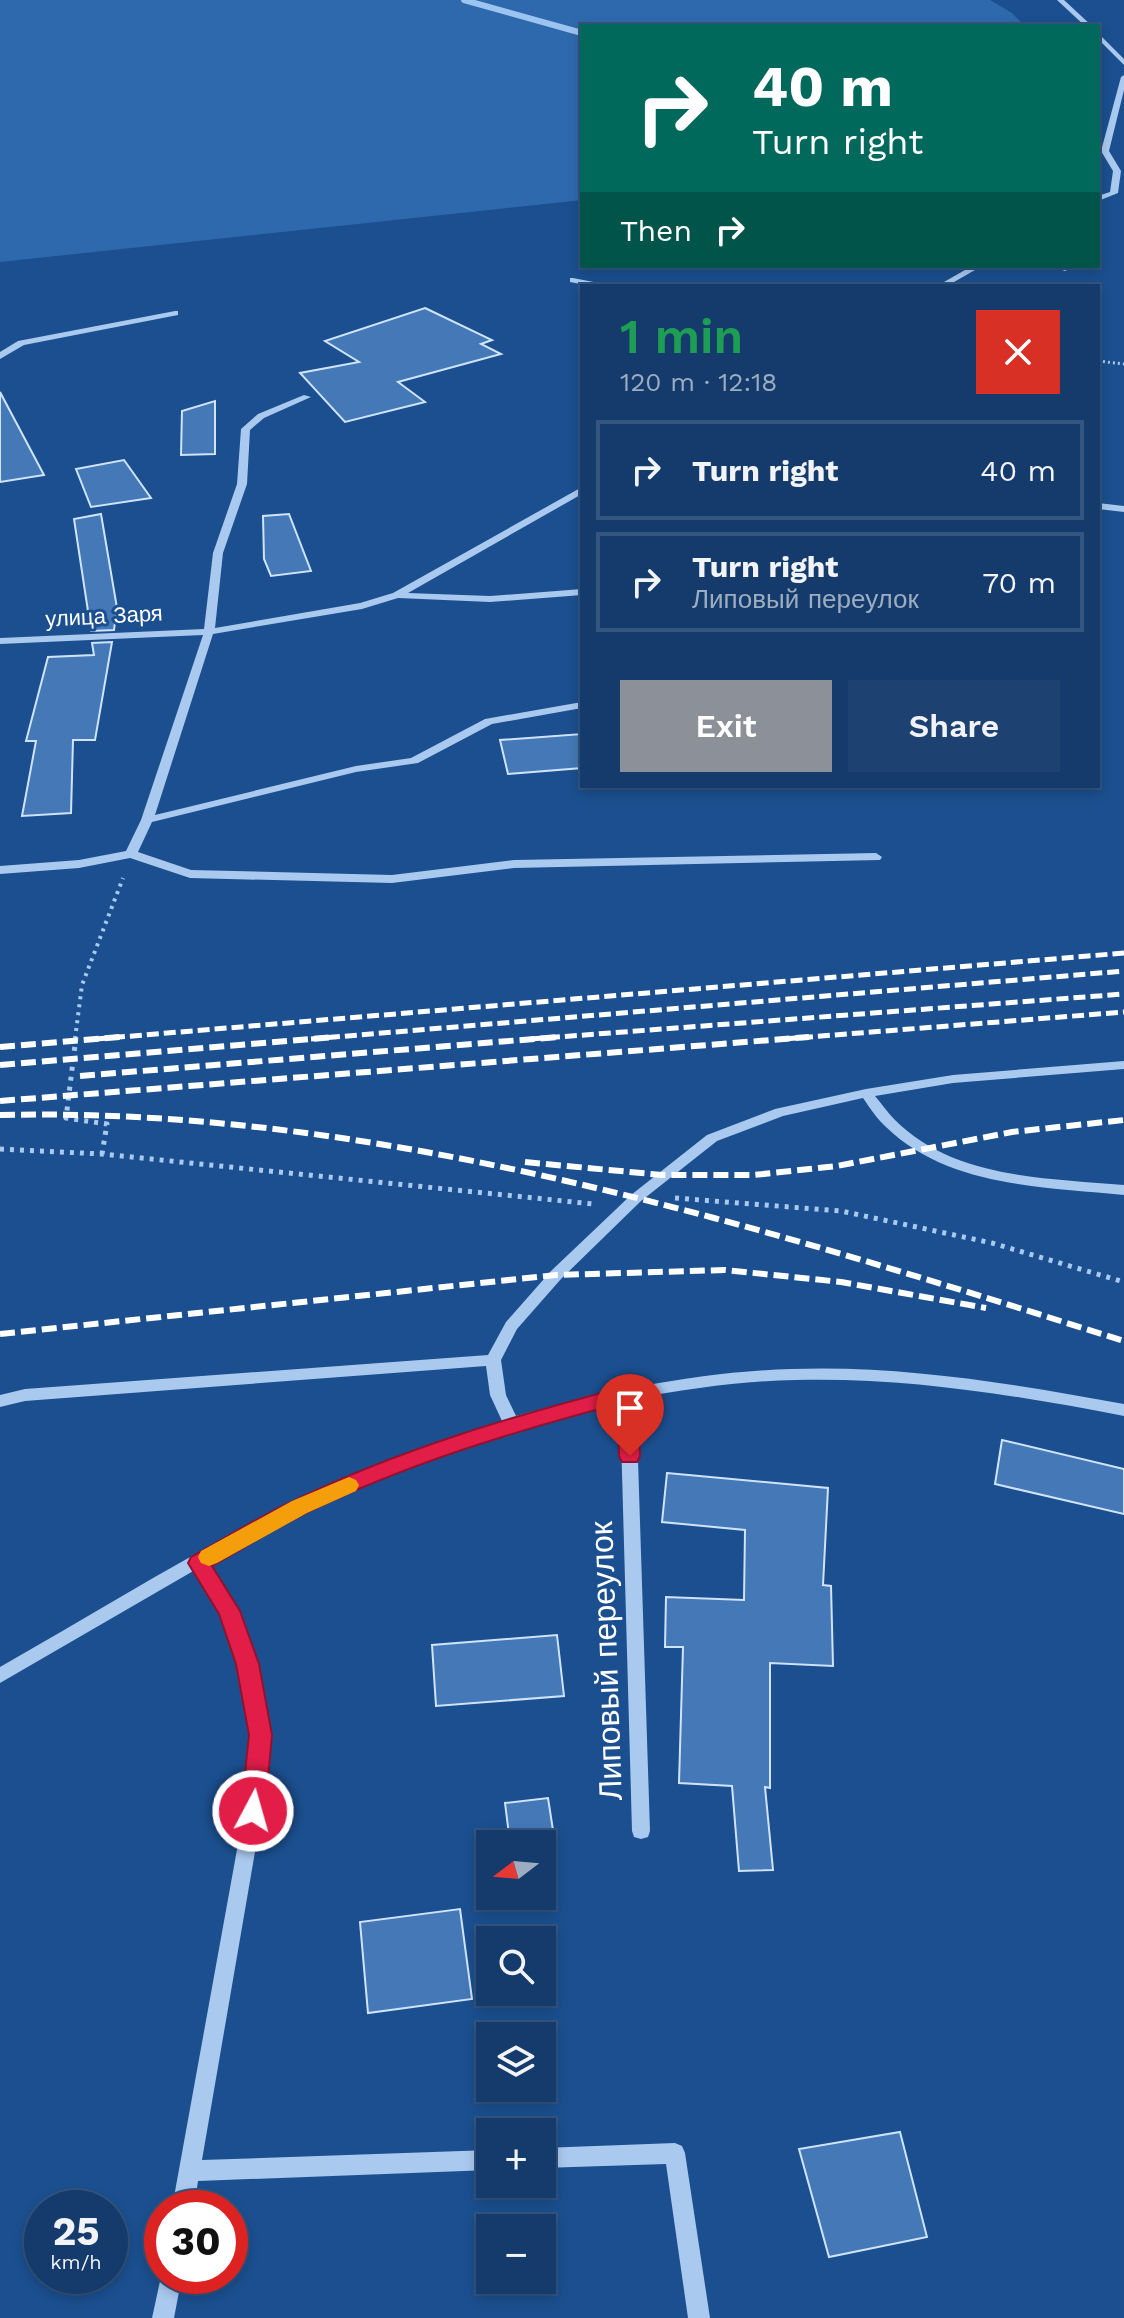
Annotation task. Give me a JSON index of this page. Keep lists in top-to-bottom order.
{
  "streets": {
    "street": ["улица Заря", "Липовый переулок"]
  },
  "north": "left",
  "page": {
    "turn": ["40 m", "Turn right"],
    "then": "Then",
    "heading": ["1 min", "120 m · 12:18"],
    "list": [
      {
        "name": "Turn right",
        "value": "40 m"
      },
      {
        "name": "Turn right",
        "note": "Липовый переулок",
        "value": "70 m"
      }
    ],
    "buttons": ["Exit", "Share"],
    "map_buttons": ["+", "−"],
    "speed": "25 km/h",
    "limit": "30"
  }
}
